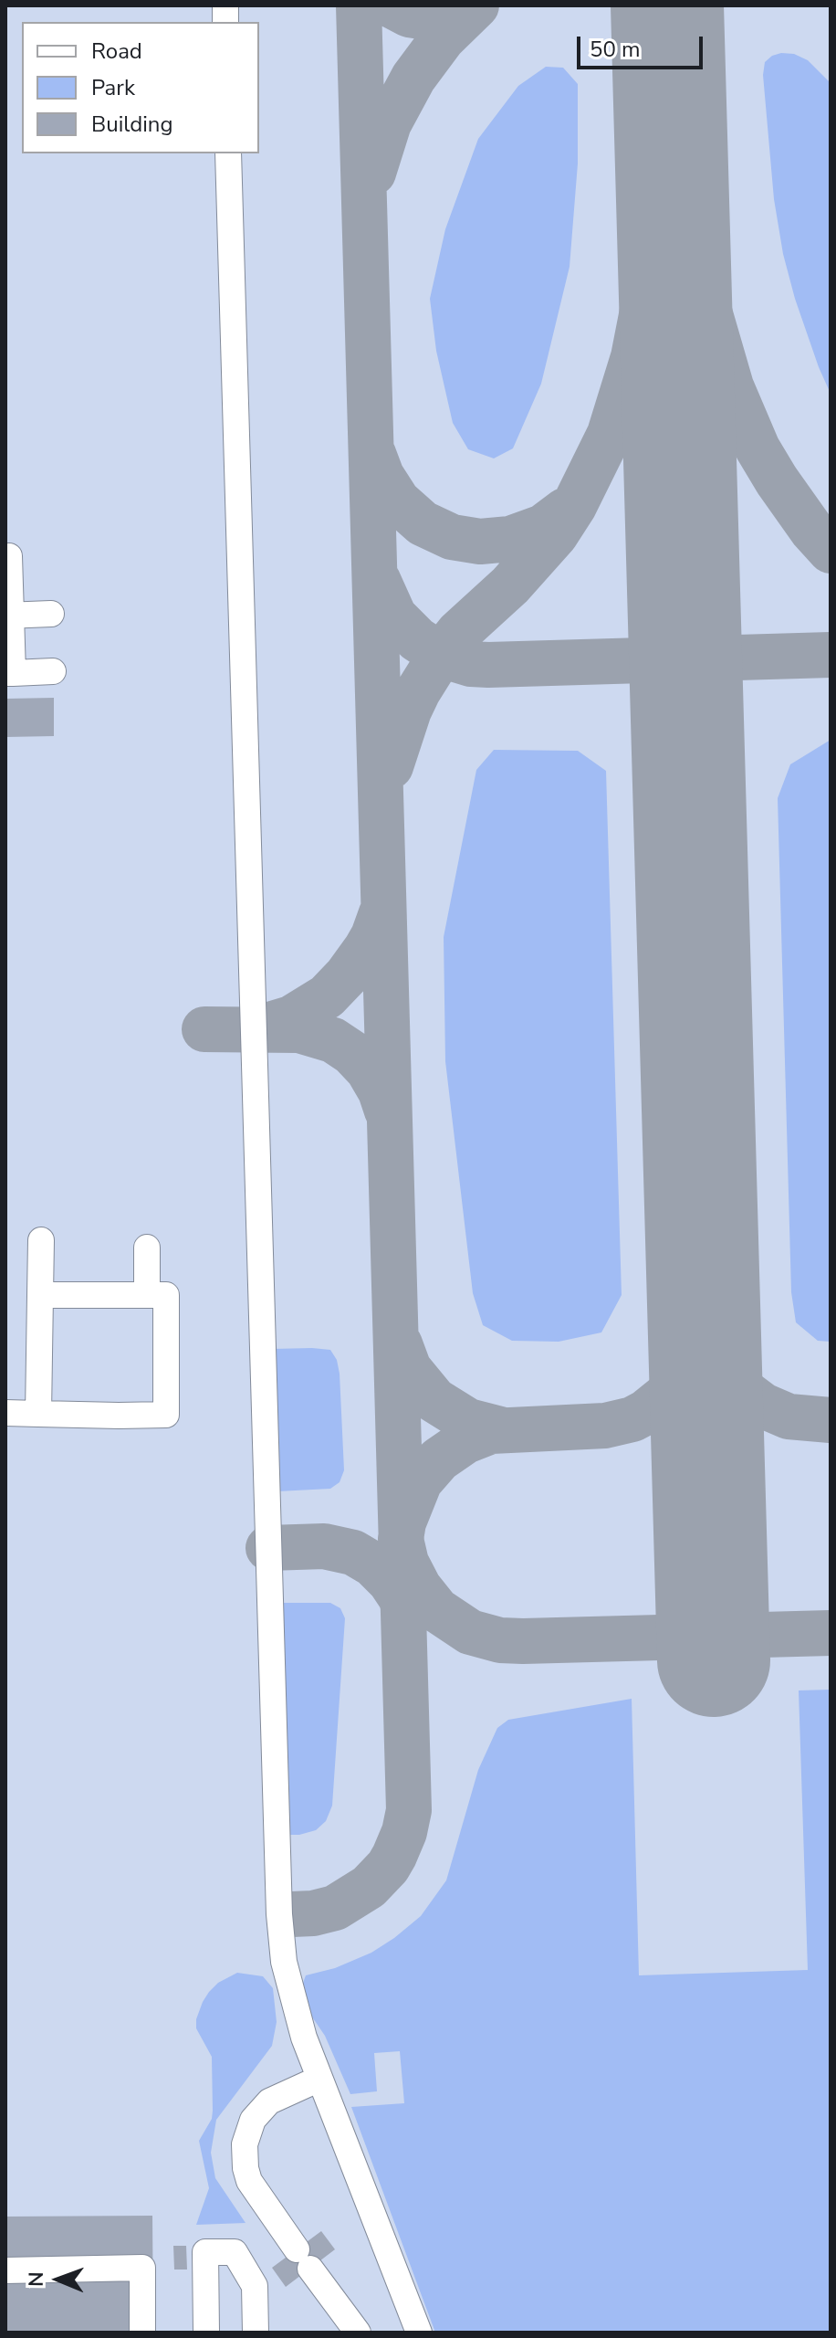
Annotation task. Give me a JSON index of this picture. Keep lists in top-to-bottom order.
{
  "legend": ["Road", "Park", "Building"],
  "scale_bar": "50 m",
  "north": "left"
}
